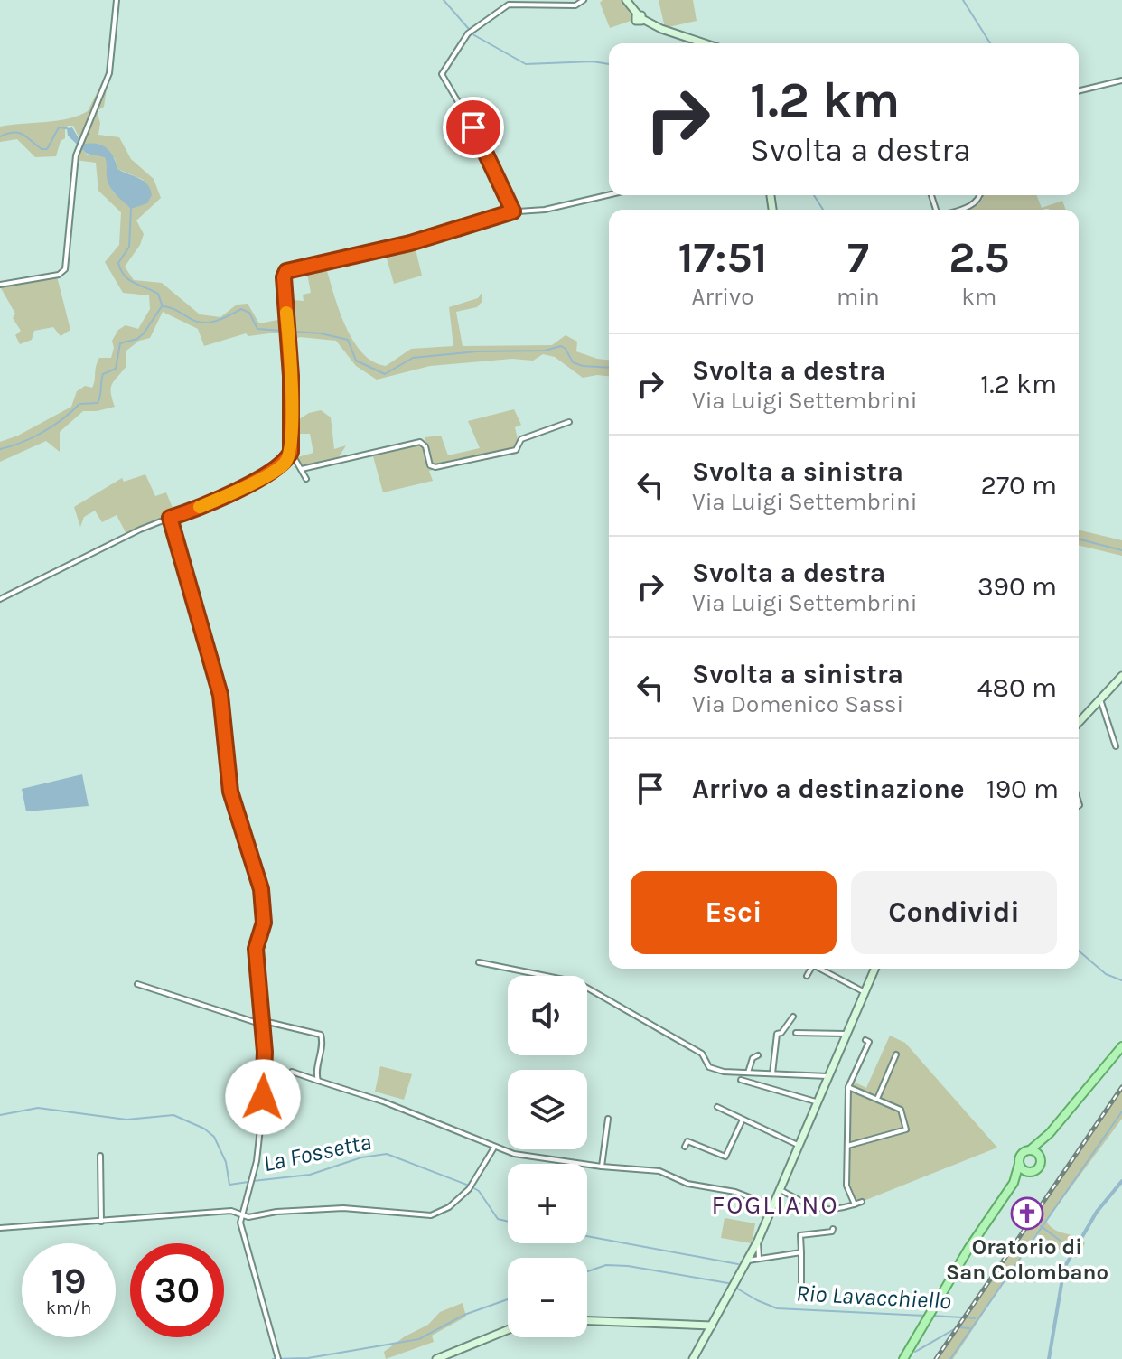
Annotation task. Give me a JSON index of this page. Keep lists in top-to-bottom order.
{
  "districts": ["FOGLIANO"],
  "water": ["La Fossetta", "Rio Lavacchiello"],
  "places": {
    "church": ["Oratorio di San Colombano"]
  },
  "page": {
    "turn": ["1.2 km", "Svolta a destra"],
    "eta": [
      "17:51",
      "Arrivo",
      "7",
      "min",
      "2.5",
      "km"
    ],
    "list": [
      {
        "name": "Svolta a destra",
        "note": "Via Luigi Settembrini",
        "value": "1.2 km"
      },
      {
        "name": "Svolta a sinistra",
        "note": "Via Luigi Settembrini",
        "value": "270 m"
      },
      {
        "name": "Svolta a destra",
        "note": "Via Luigi Settembrini",
        "value": "390 m"
      },
      {
        "name": "Svolta a sinistra",
        "note": "Via Domenico Sassi",
        "value": "480 m"
      },
      {
        "name": "Arrivo a destinazione",
        "value": "190 m"
      }
    ],
    "buttons": ["Esci", "Condividi"],
    "map_buttons": ["+", "−"],
    "speed": "19 km/h",
    "limit": "30"
  }
}
